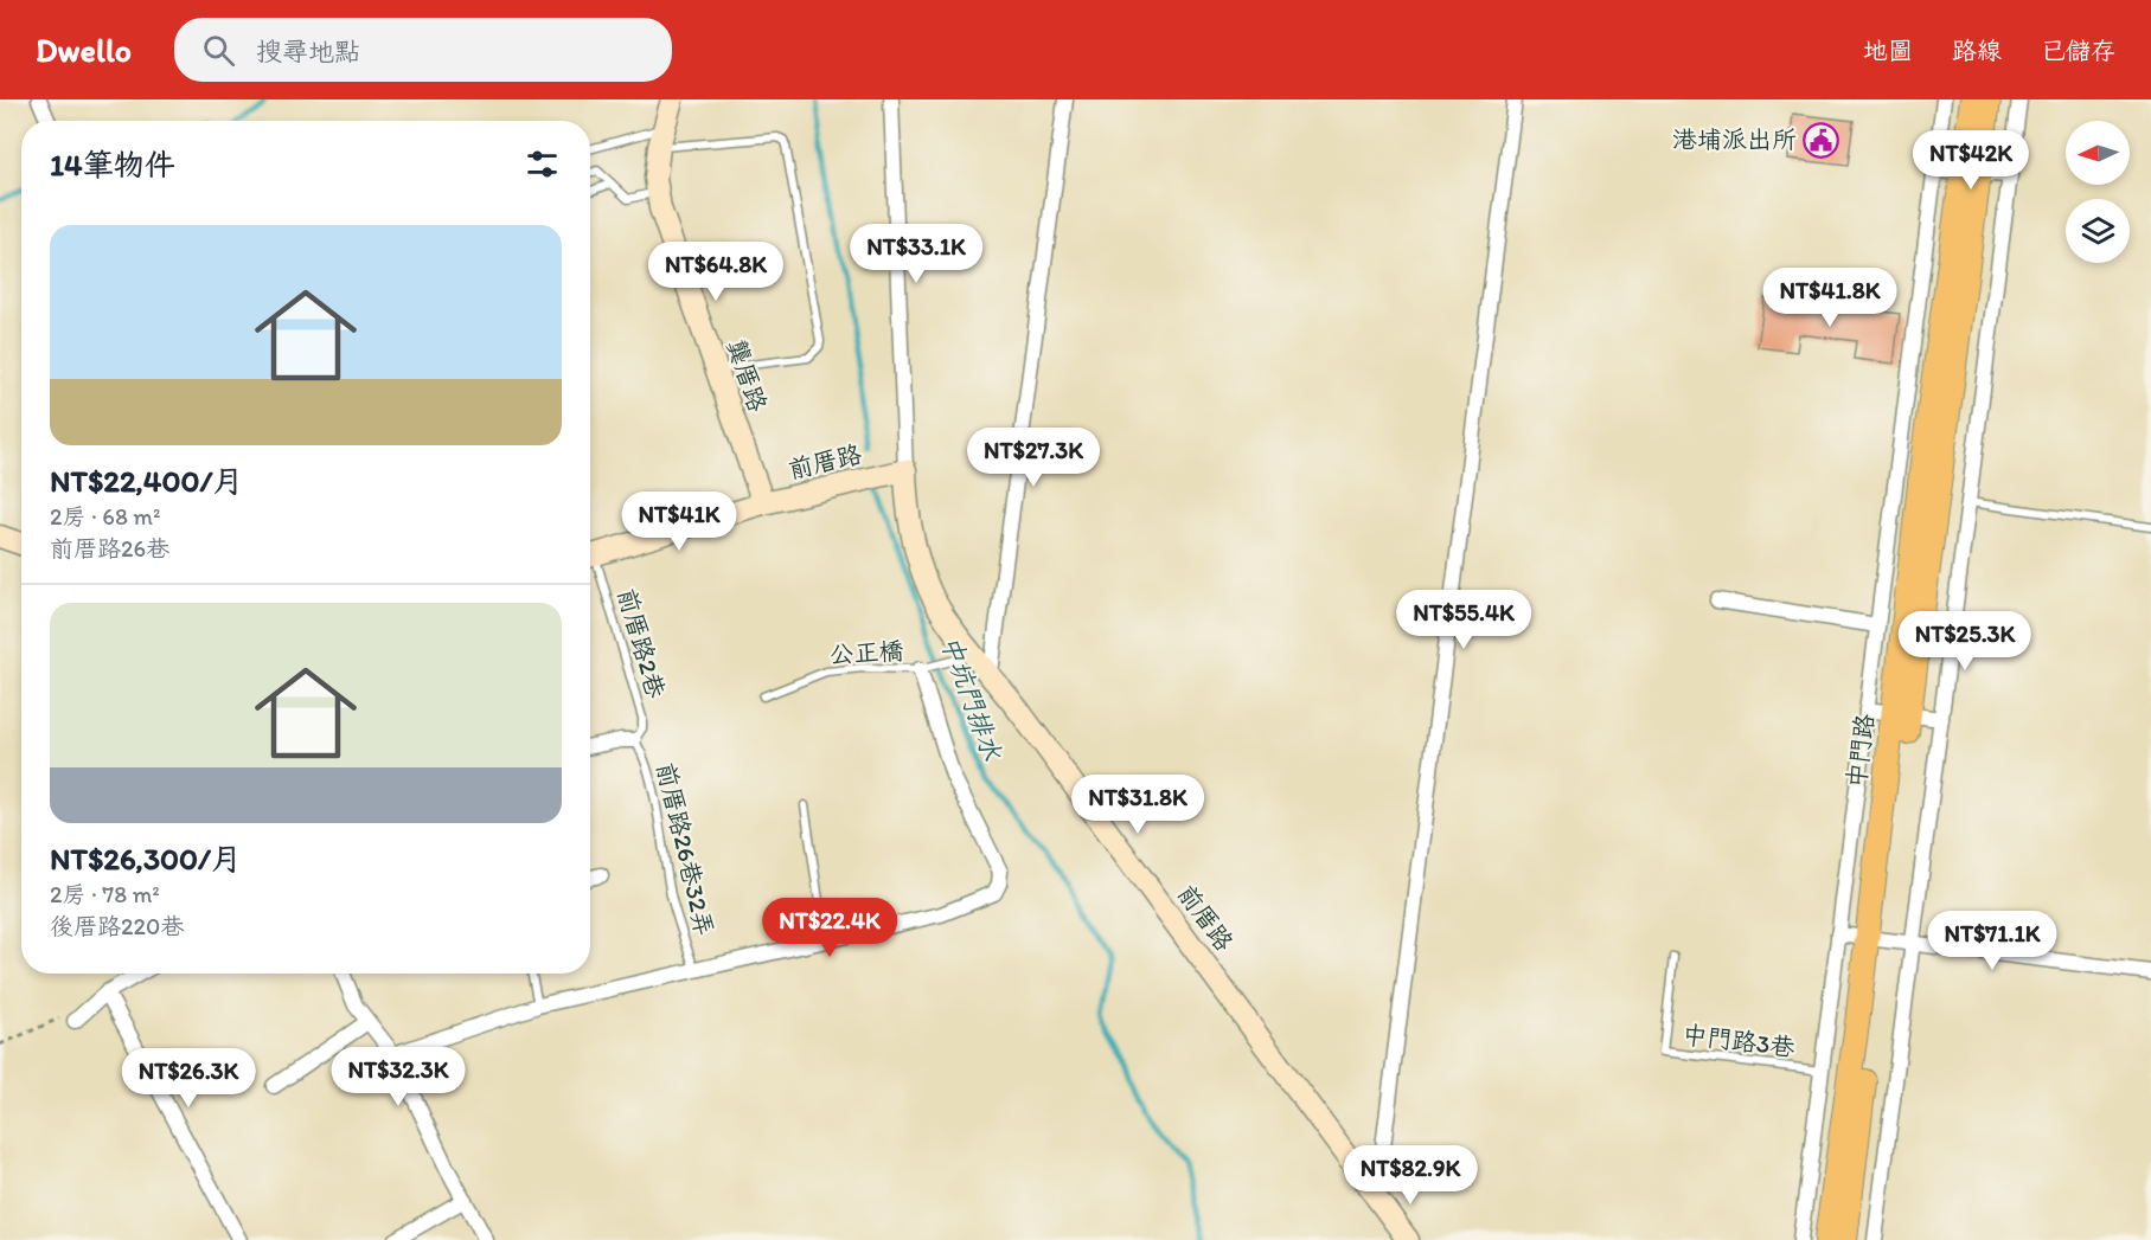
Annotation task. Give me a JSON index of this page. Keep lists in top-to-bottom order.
{
  "streets": {
    "main road": ["中門路"],
    "street": ["龔厝路", "前厝路"],
    "lane": [
      "前厝路2巷",
      "公正橋",
      "前厝路26巷32弄",
      "中門路3巷"
    ]
  },
  "crossings": [
    ["龔厝路", "前厝路"],
    ["前厝路", "公正橋"],
    ["前厝路2巷", "前厝路26巷32弄"],
    ["中門路", "中門路3巷"]
  ],
  "water": ["中坑門排水"],
  "places": {
    "public building": ["港埔派出所"]
  },
  "north": "left",
  "page": {
    "header": "Dwello",
    "search": "搜尋地點",
    "nav": ["地圖", "路線", "已儲存"],
    "heading": "14筆物件",
    "price": [
      "NT$42K",
      "NT$33.1K",
      "NT$64.8K",
      "NT$41.8K",
      "NT$27.3K",
      "NT$41K",
      "NT$55.4K",
      "NT$25.3K",
      "NT$31.8K",
      "NT$22.4K",
      "NT$71.1K",
      "NT$32.3K",
      "NT$26.3K",
      "NT$82.9K"
    ],
    "list": [
      {
        "name": "NT$22,400/月",
        "note": "2房 · 68 m² · 前厝路26巷"
      },
      {
        "name": "NT$26,300/月",
        "note": "2房 · 78 m² · 後厝路220巷"
      }
    ]
  }
}
